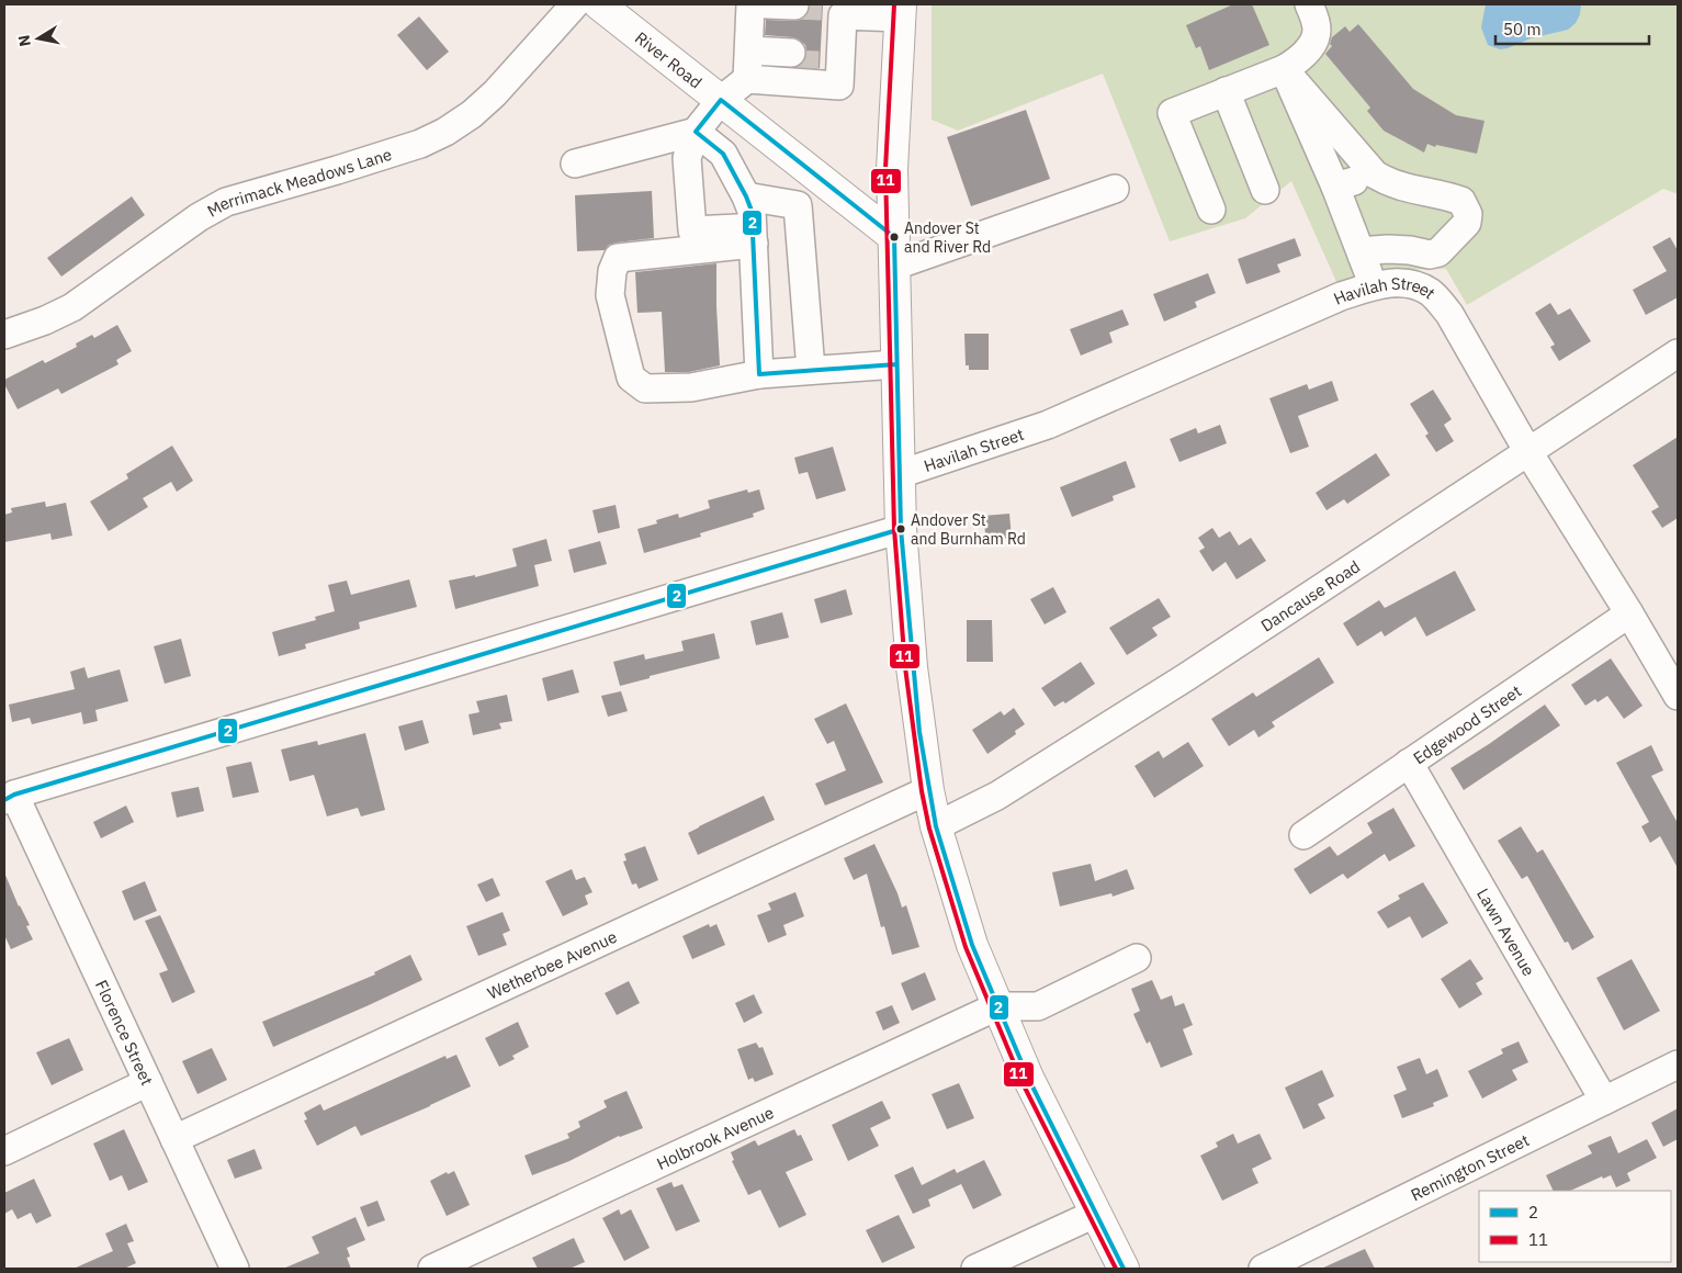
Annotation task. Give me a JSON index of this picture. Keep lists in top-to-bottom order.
{
  "streets": {
    "main road": ["River Road"],
    "street": [
      "Merrimack Meadows Lane",
      "Havilah Street",
      "Dancause Road",
      "Edgewood Street",
      "Lawn Avenue",
      "Wetherbee Avenue",
      "Florence Street",
      "Holbrook Avenue",
      "Remington Street"
    ]
  },
  "crossings": [
    ["Havilah Street", "Dancause Road"],
    ["Havilah Street", "Edgewood Street"],
    ["Edgewood Street", "Lawn Avenue"],
    ["Lawn Avenue", "Remington Street"],
    ["Wetherbee Avenue", "Florence Street"]
  ],
  "places": ["Andover St and River Rd", "Andover St and Burnham Rd"],
  "lines": ["transit line 11", "transit line 2"],
  "legend": ["2", "11"],
  "scale_bar": "50 m",
  "north": "left"
}
